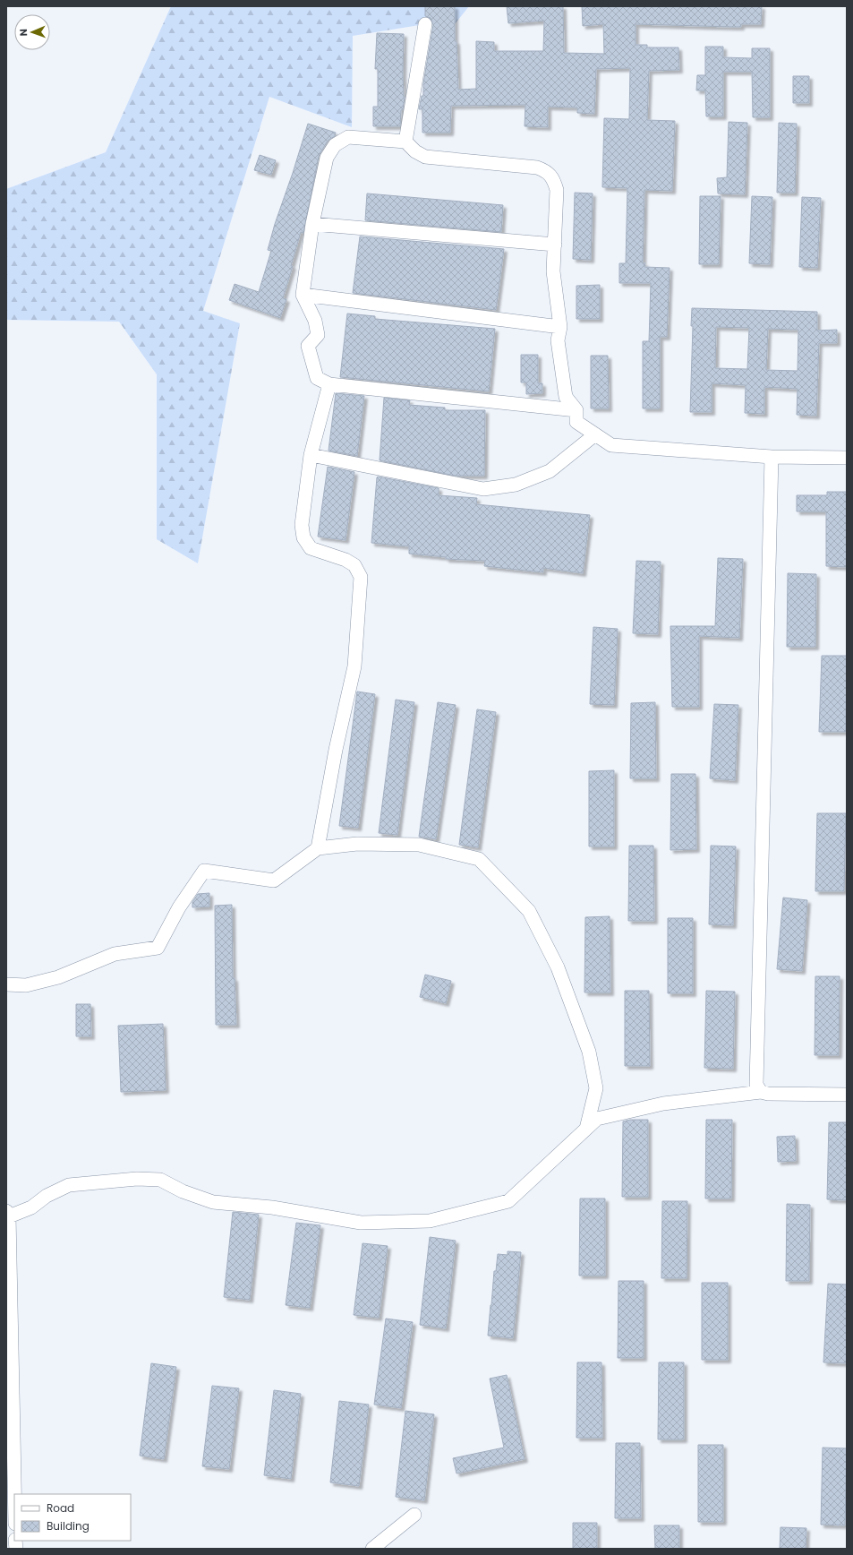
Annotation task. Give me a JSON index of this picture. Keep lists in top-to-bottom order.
{
  "legend": ["Road", "Building"],
  "north": "left"
}
